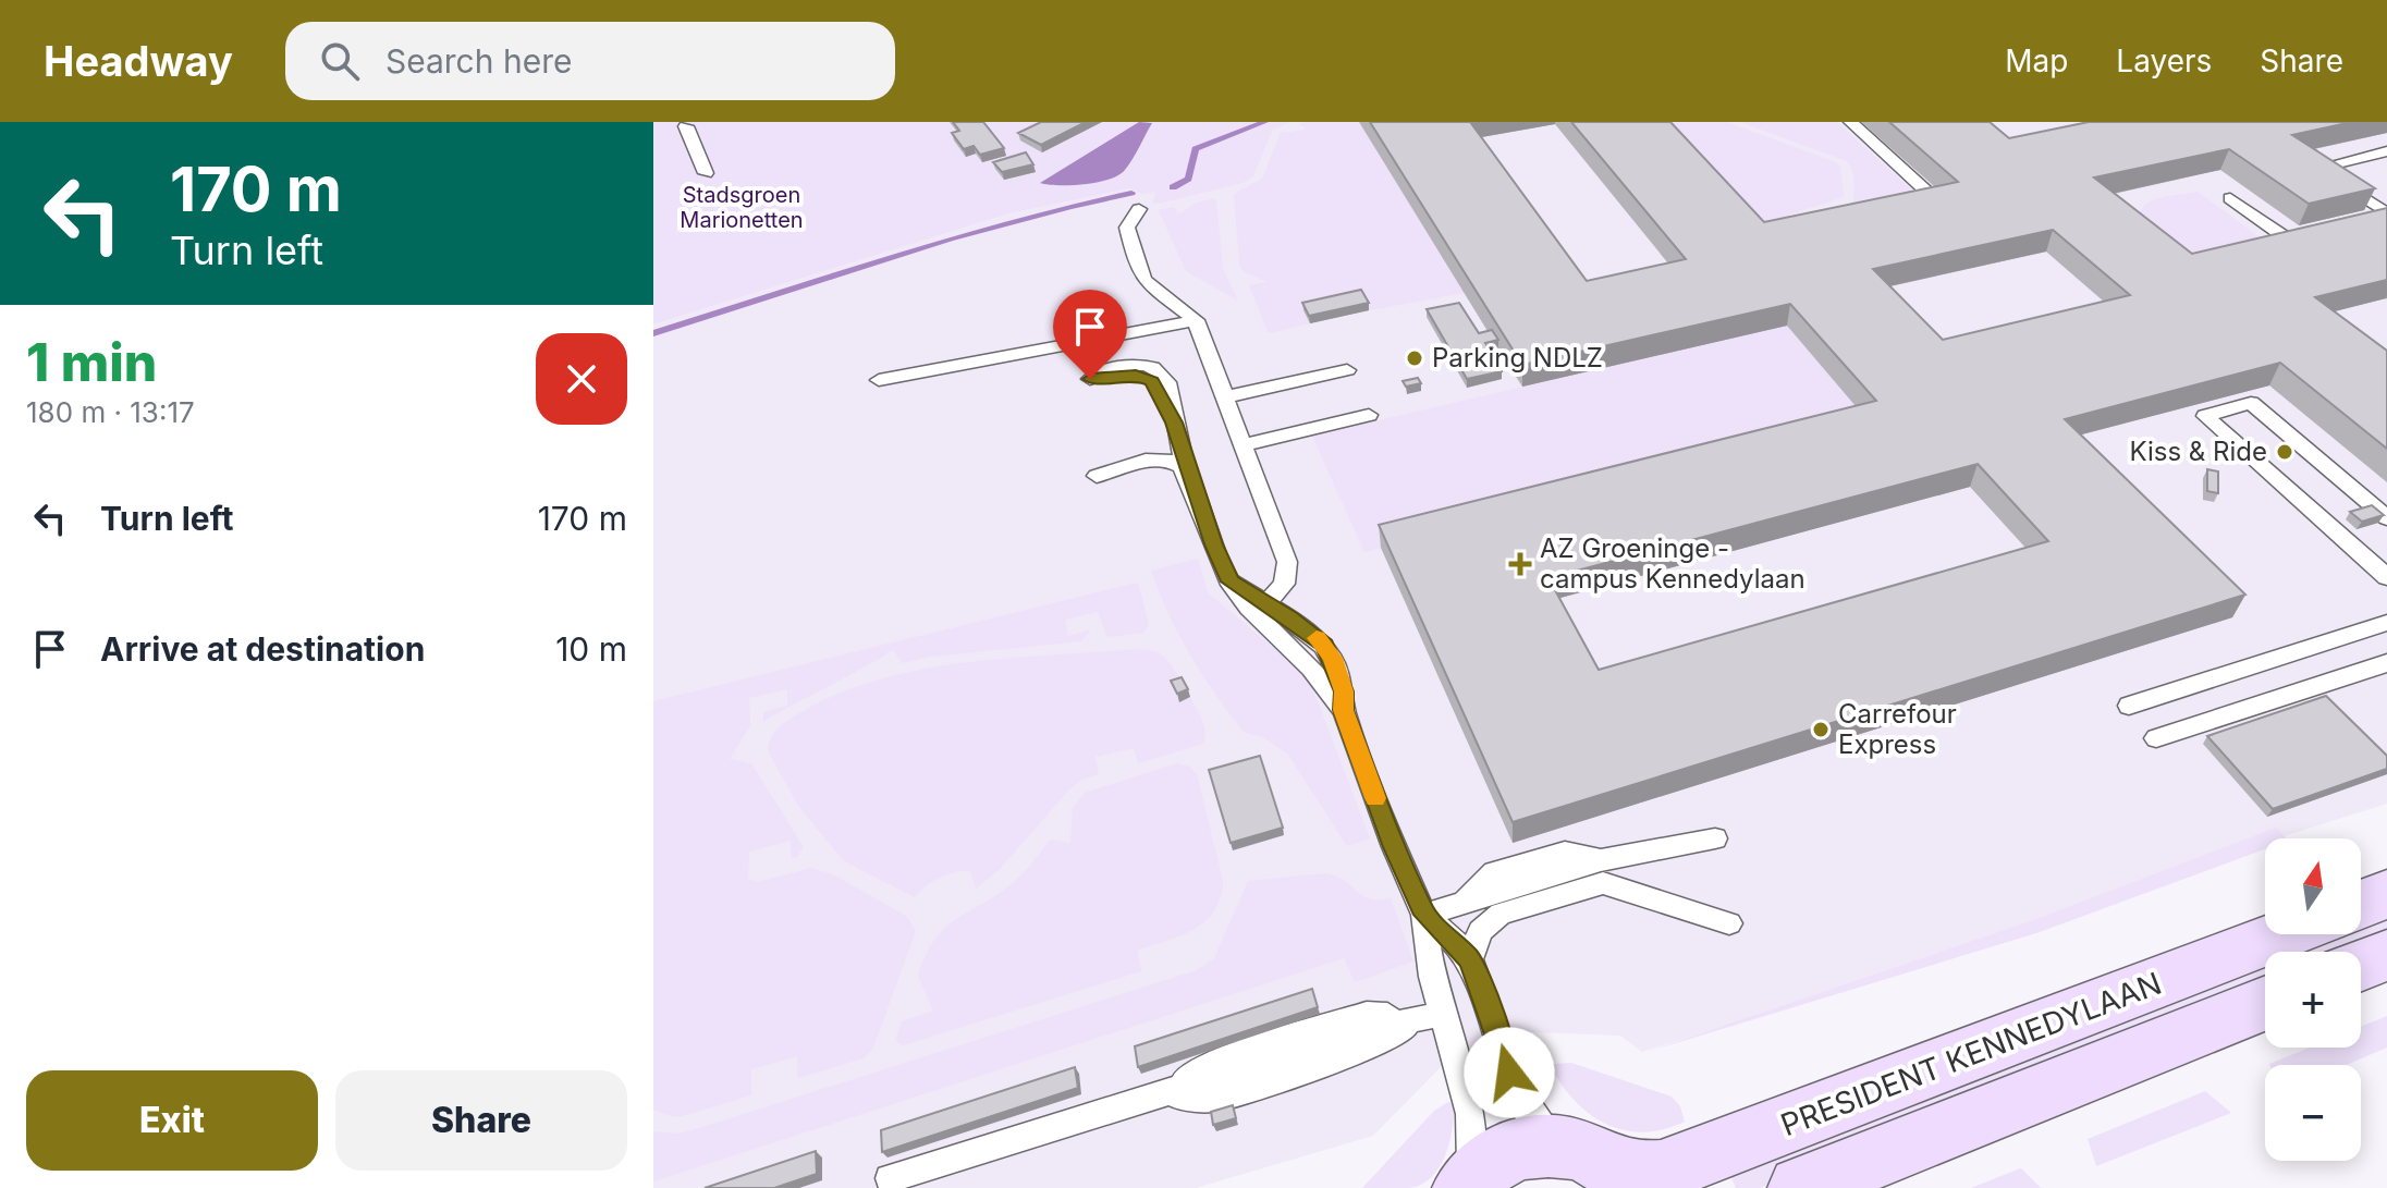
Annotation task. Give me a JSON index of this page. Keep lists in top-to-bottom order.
{
  "streets": {
    "street": ["PRESIDENT KENNEDYLAAN"]
  },
  "parks": ["Stadsgroen Marionetten"],
  "places": {
    "other": ["Parking NDLZ", "Kiss & Ride", "Carrefour Express"],
    "health": ["AZ Groeninge - campus Kennedylaan"]
  },
  "north": "top",
  "page": {
    "header": "Headway",
    "search": "Search here",
    "nav": ["Map", "Layers", "Share"],
    "turn": ["170 m", "Turn left"],
    "heading": ["1 min", "180 m · 13:17"],
    "list": [
      {
        "name": "Turn left",
        "value": "170 m"
      },
      {
        "name": "Arrive at destination",
        "value": "10 m"
      }
    ],
    "map_buttons": ["+", "−"],
    "buttons": ["Exit", "Share"]
  }
}
